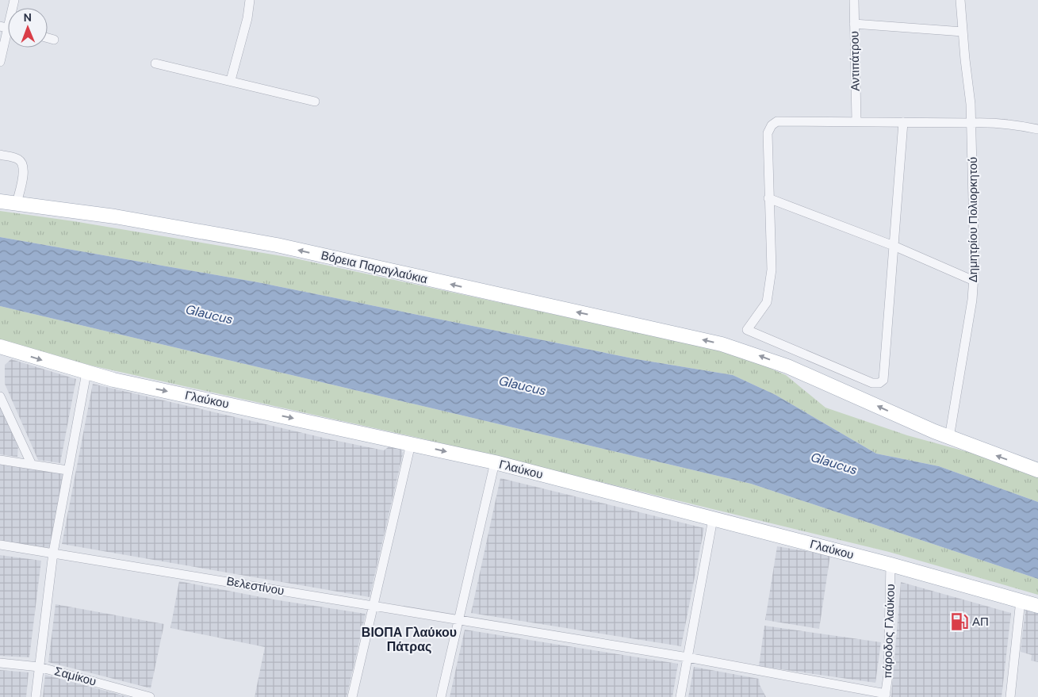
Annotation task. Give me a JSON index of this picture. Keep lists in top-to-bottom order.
{
  "streets": {
    "main road": ["Βόρεια Παραγλαύκια", "Γλαύκου"],
    "street": [
      "Αντιπάτρου",
      "Δημητρίου Πολιορκητού",
      "Βελεστίνου",
      "πάροδος Γλαύκου",
      "Σαμίκου"
    ]
  },
  "crossings": [
    ["Δημητρίου Πολιορκητού", "Βόρεια Παραγλαύκια"],
    ["Γλαύκου", "πάροδος Γλαύκου"],
    ["Βελεστίνου", "πάροδος Γλαύκου"]
  ],
  "one_way": ["Βόρεια Παραγλαύκια", "Γλαύκου"],
  "districts": ["ΒΙΟΠΑ Γλαύκου Πάτρας"],
  "water": ["Glaucus"],
  "places": {
    "fuel station": ["ΑΠ"]
  },
  "north": "top"
}
